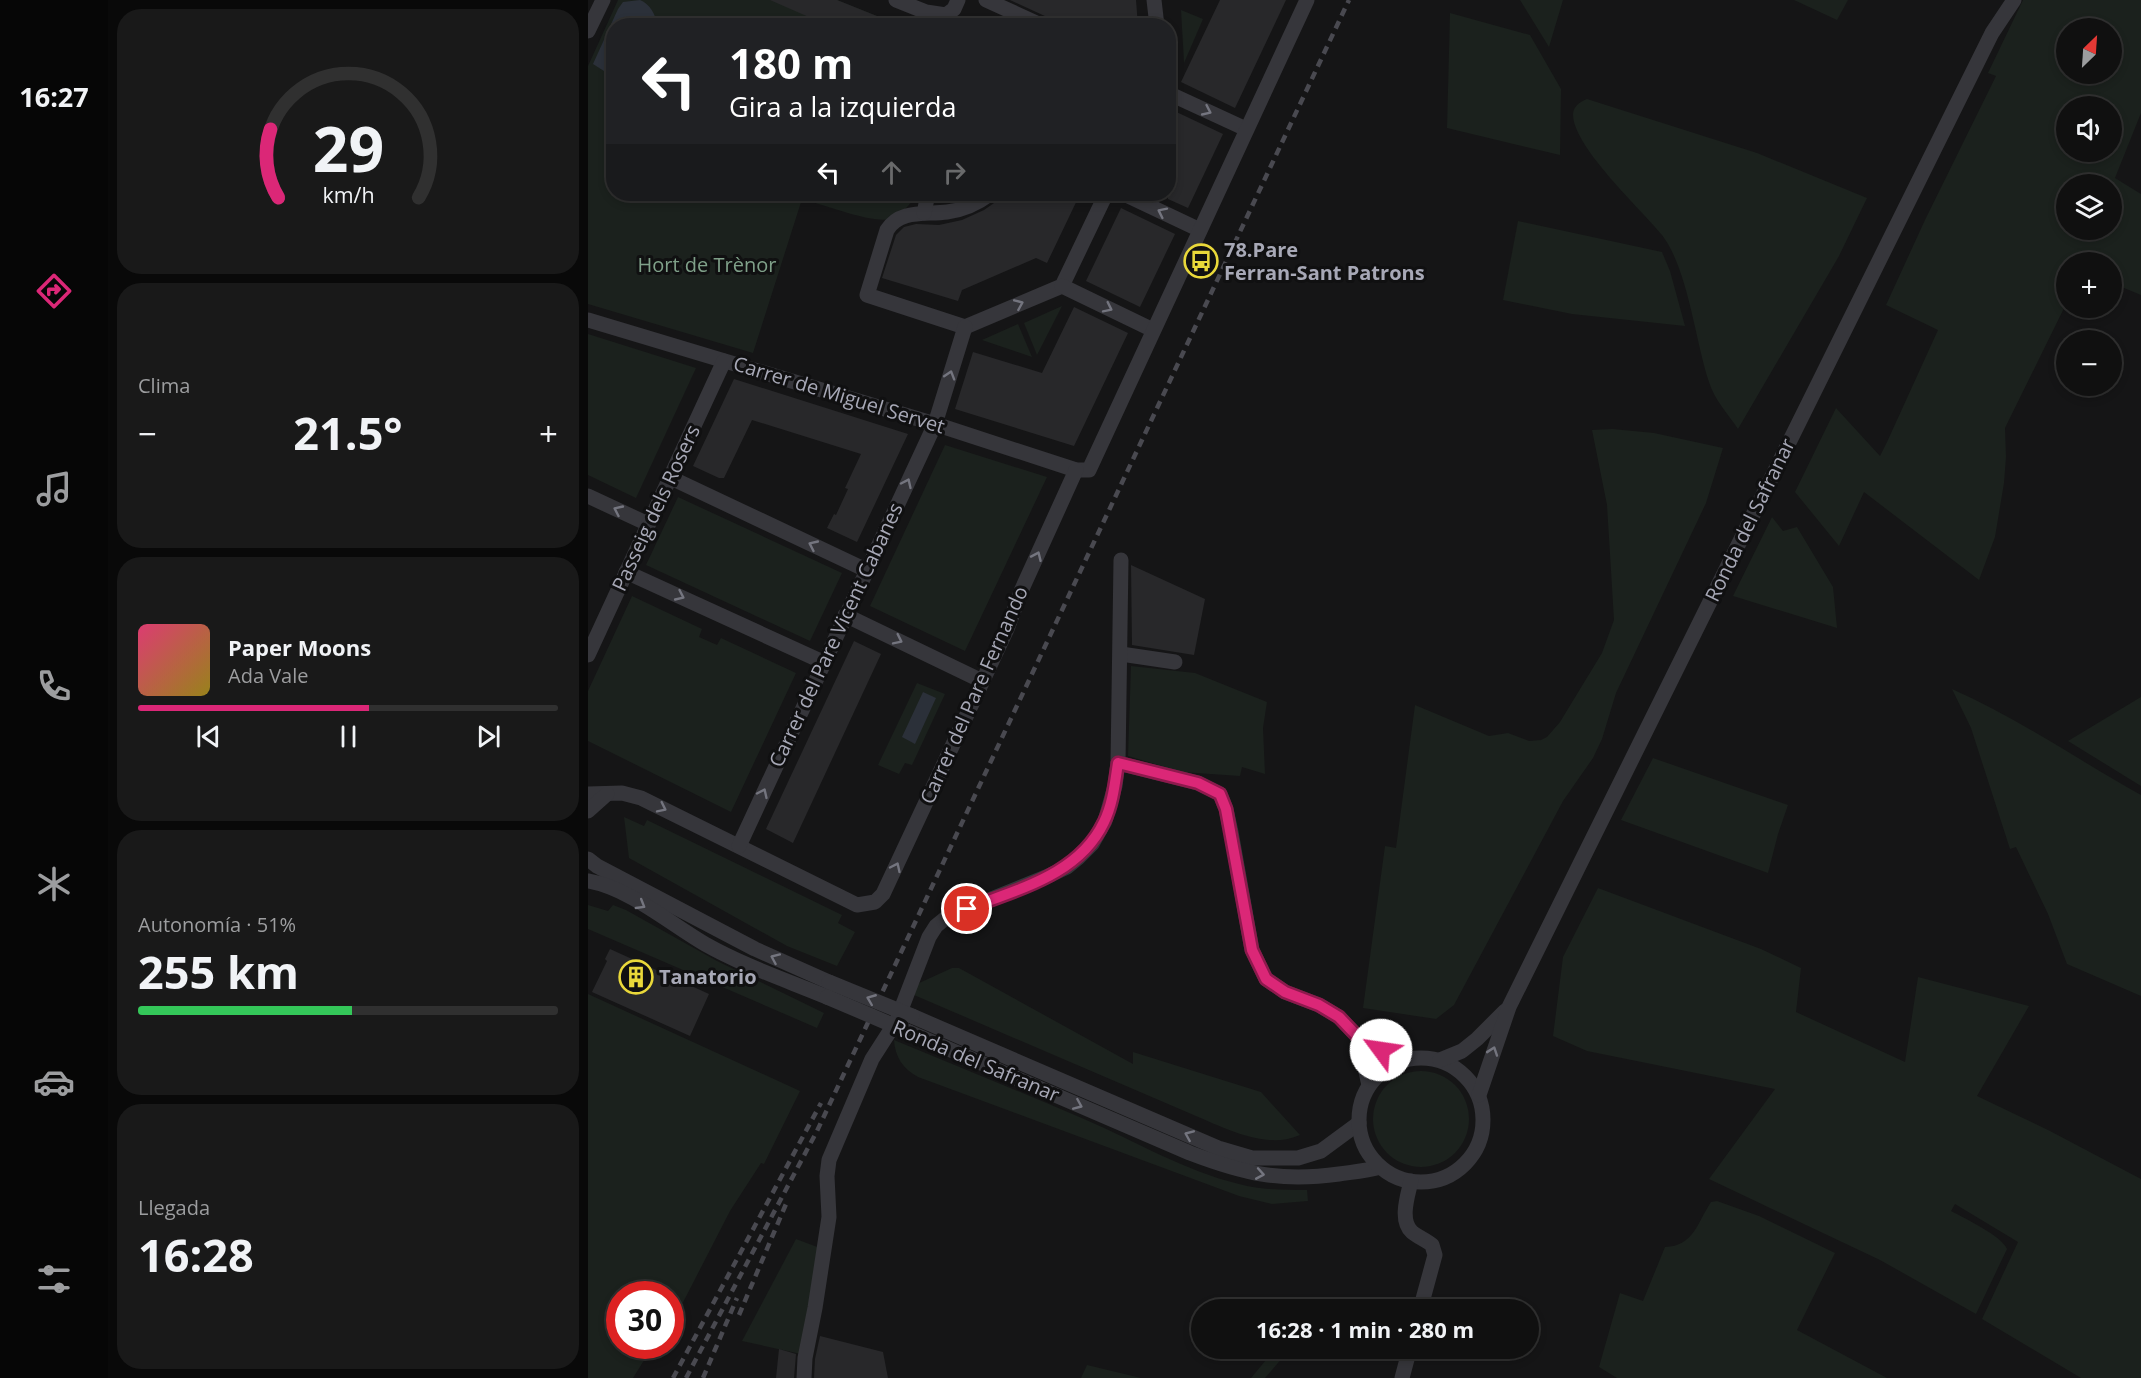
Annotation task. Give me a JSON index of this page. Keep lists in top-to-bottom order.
{
  "streets": {
    "street": [
      "Carrer de Miguel Servet",
      "Passeig dels Rosers",
      "Ronda del Safranar",
      "Carrer del Pare Vicent Cabanes",
      "Carrer del Pare Fernando"
    ]
  },
  "crossings": [
    ["Carrer de Miguel Servet", "Passeig dels Rosers"],
    ["Carrer de Miguel Servet", "Carrer del Pare Vicent Cabanes"],
    ["Carrer de Miguel Servet", "Carrer del Pare Fernando"],
    ["Carrer del Pare Vicent Cabanes", "Carrer del Pare Fernando"]
  ],
  "one_way": ["Carrer del Pare Vicent Cabanes", "Carrer del Pare Fernando"],
  "parks": ["Hort de Trènor"],
  "places": {
    "bus stop": ["78.Pare Ferran-Sant Patrons"],
    "building": ["Tanatorio"]
  },
  "north": "top right",
  "page": {
    "tabs": "16:27",
    "map_buttons": ["+", "−"],
    "turn": ["180 m", "Gira a la izquierda"],
    "tile": [
      "Clima",
      ["Autonomía · 51%", "255 km"],
      ["Llegada", "16:28"]
    ],
    "heat": ["−", "21.5°", "+"],
    "song": ["Paper Moons", "Ada Vale"],
    "limit": "30",
    "trip": "16:28 · 1 min · 280 m",
    "gauge": ["29", "km/h"]
  }
}
